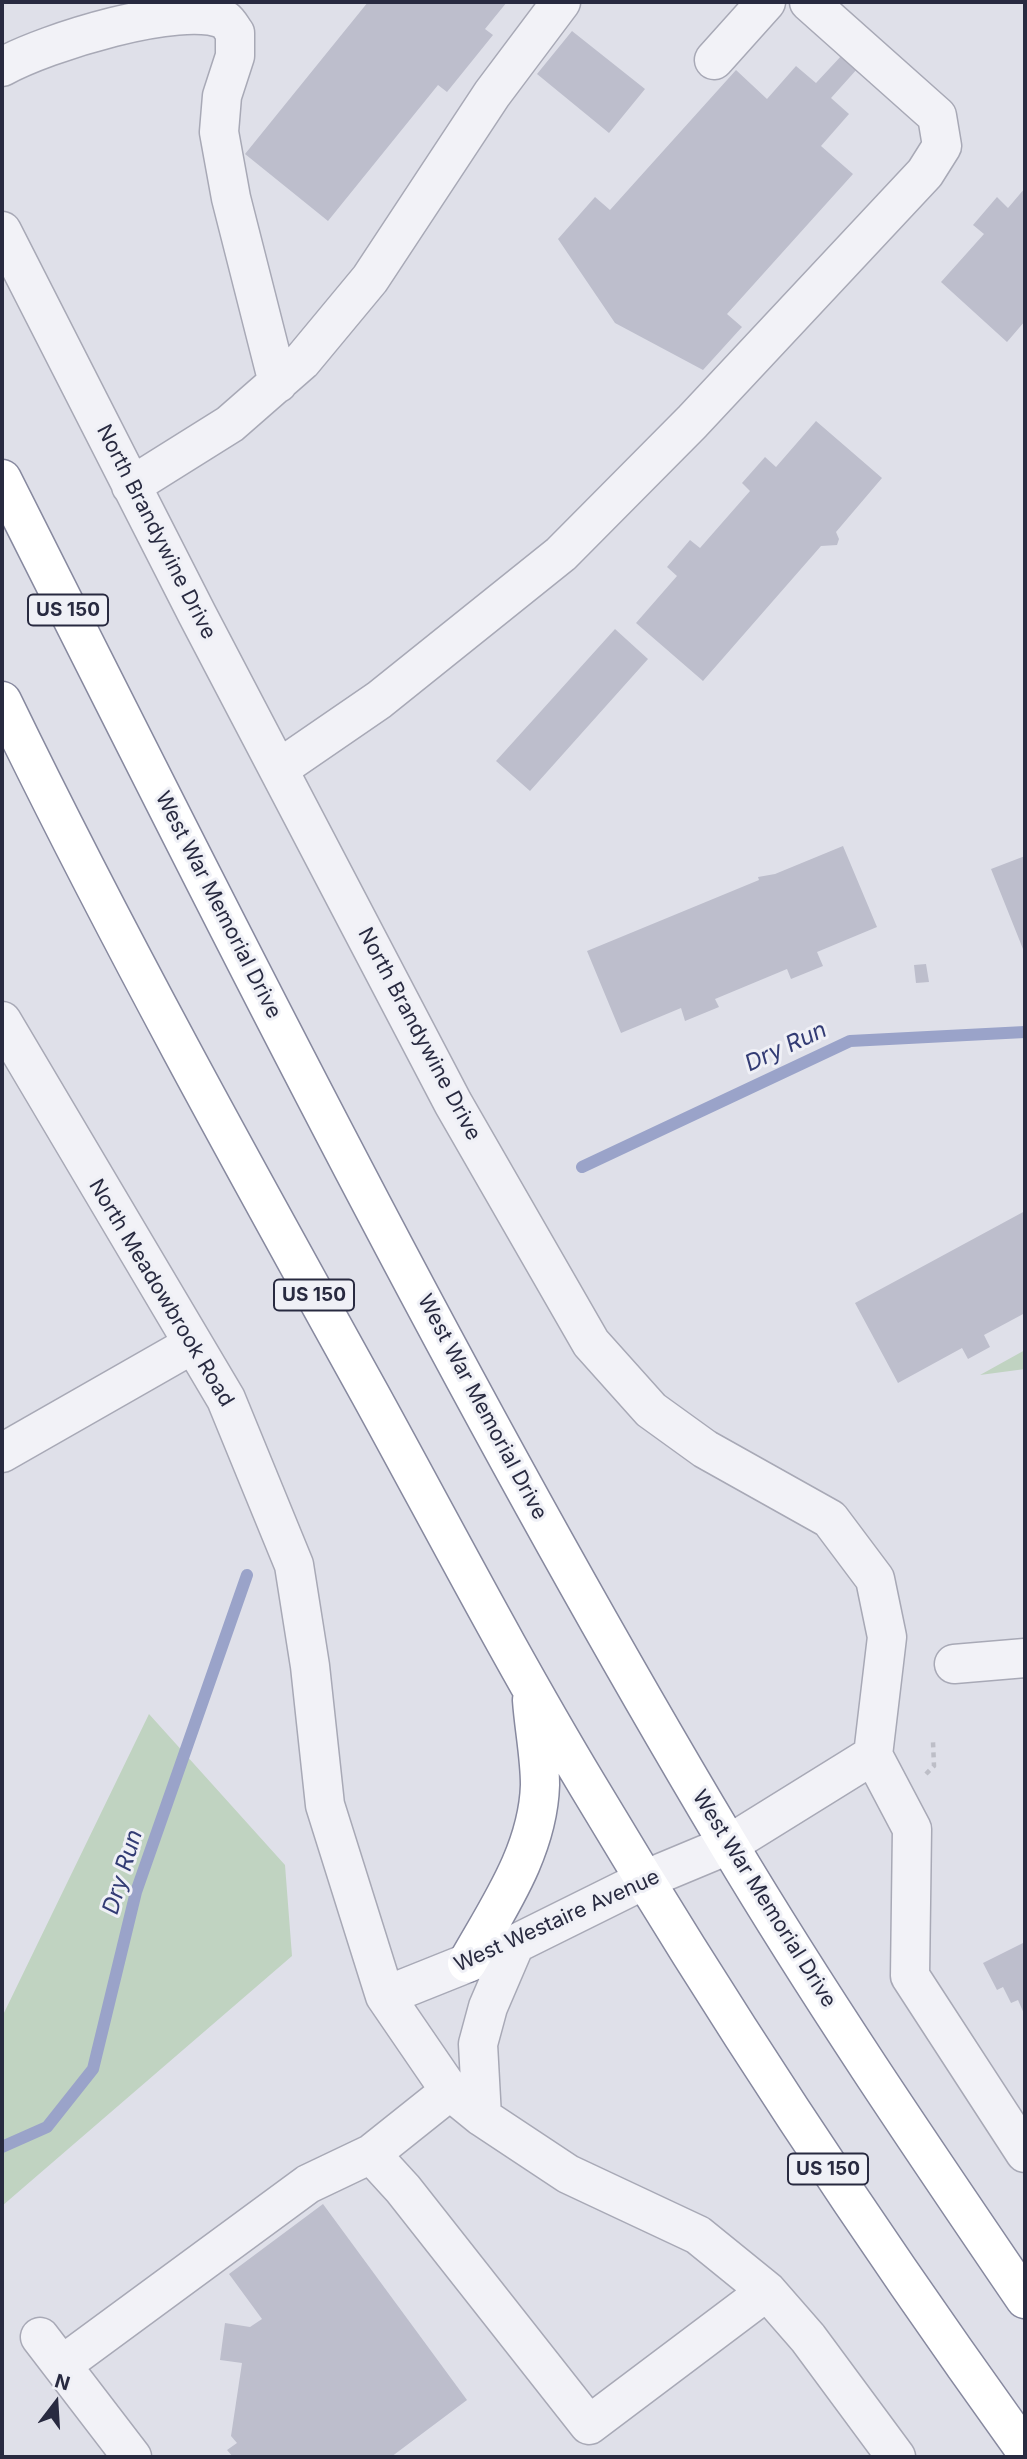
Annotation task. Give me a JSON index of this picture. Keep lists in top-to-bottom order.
{
  "streets": {
    "highway": ["US 150", "West War Memorial Drive"],
    "street": ["North Brandywine Drive", "North Meadowbrook Road", "West Westaire Avenue"]
  },
  "crossings": [
    ["US 150", "West Westaire Avenue"],
    ["West War Memorial Drive", "West Westaire Avenue"],
    ["North Meadowbrook Road", "West Westaire Avenue"]
  ],
  "water": ["Dry Run"],
  "north": "top"
}
